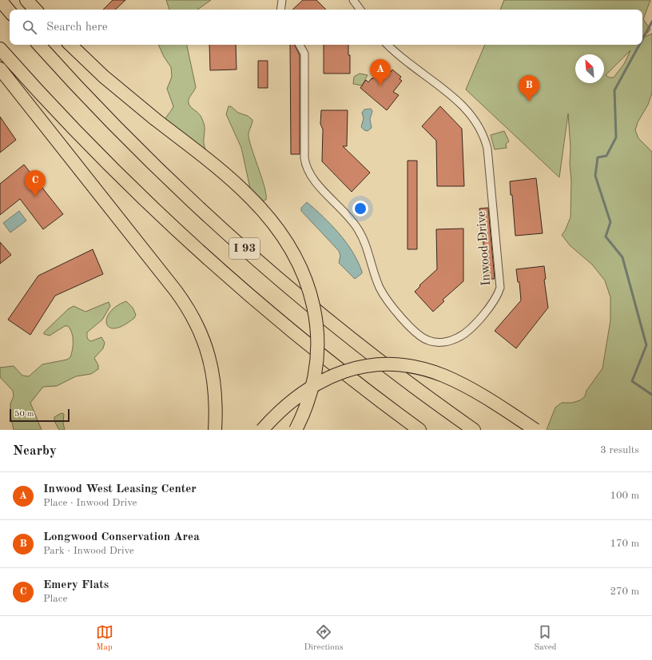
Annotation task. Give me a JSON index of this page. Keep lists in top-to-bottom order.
{
  "streets": {
    "highway": ["I 93"],
    "street": ["Inwood Drive"]
  },
  "scale_bar": "50 m",
  "north": "top left",
  "page": {
    "search": "Search here",
    "pins": ["A", "B", "C"],
    "scale": "50 m",
    "heading": ["Nearby", "3 results"],
    "list": [
      {
        "mark": "A",
        "name": "Inwood West Leasing Center",
        "note": "Place · Inwood Drive",
        "value": "100 m"
      },
      {
        "mark": "B",
        "name": "Longwood Conservation Area",
        "note": "Park · Inwood Drive",
        "value": "170 m"
      },
      {
        "mark": "C",
        "name": "Emery Flats",
        "note": "Place",
        "value": "270 m"
      }
    ],
    "nav": ["Map", "Directions", "Saved"]
  }
}
